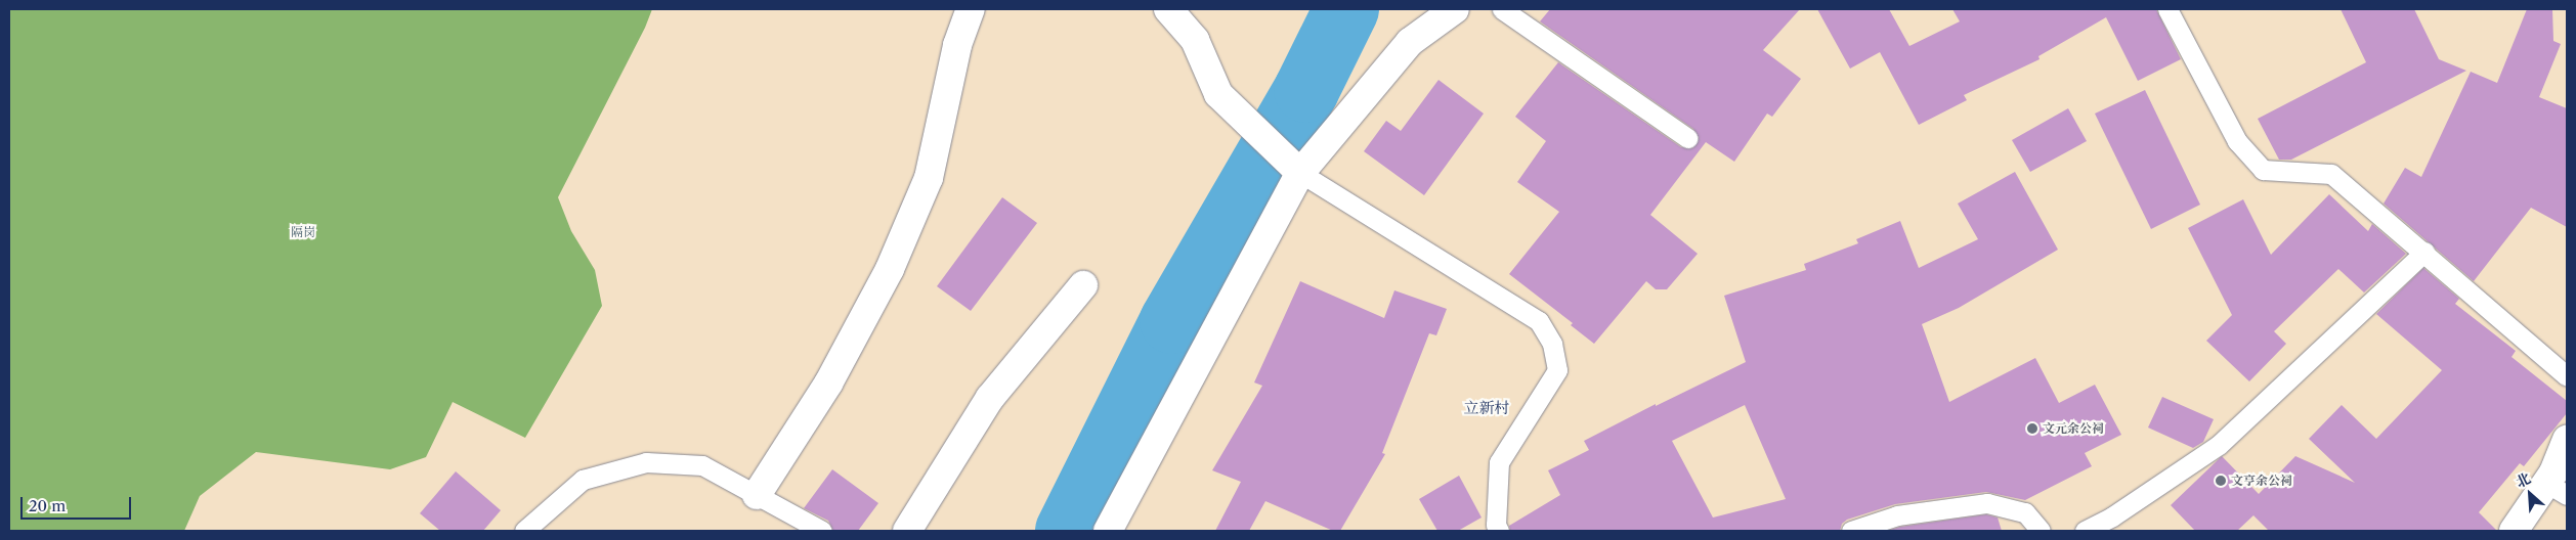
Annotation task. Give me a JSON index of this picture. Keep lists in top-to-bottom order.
{
  "districts": ["立新村"],
  "parks": ["隔岗"],
  "places": ["文元余公祠", "文亨余公祠"],
  "scale_bar": "20 m",
  "north": "top left"
}
